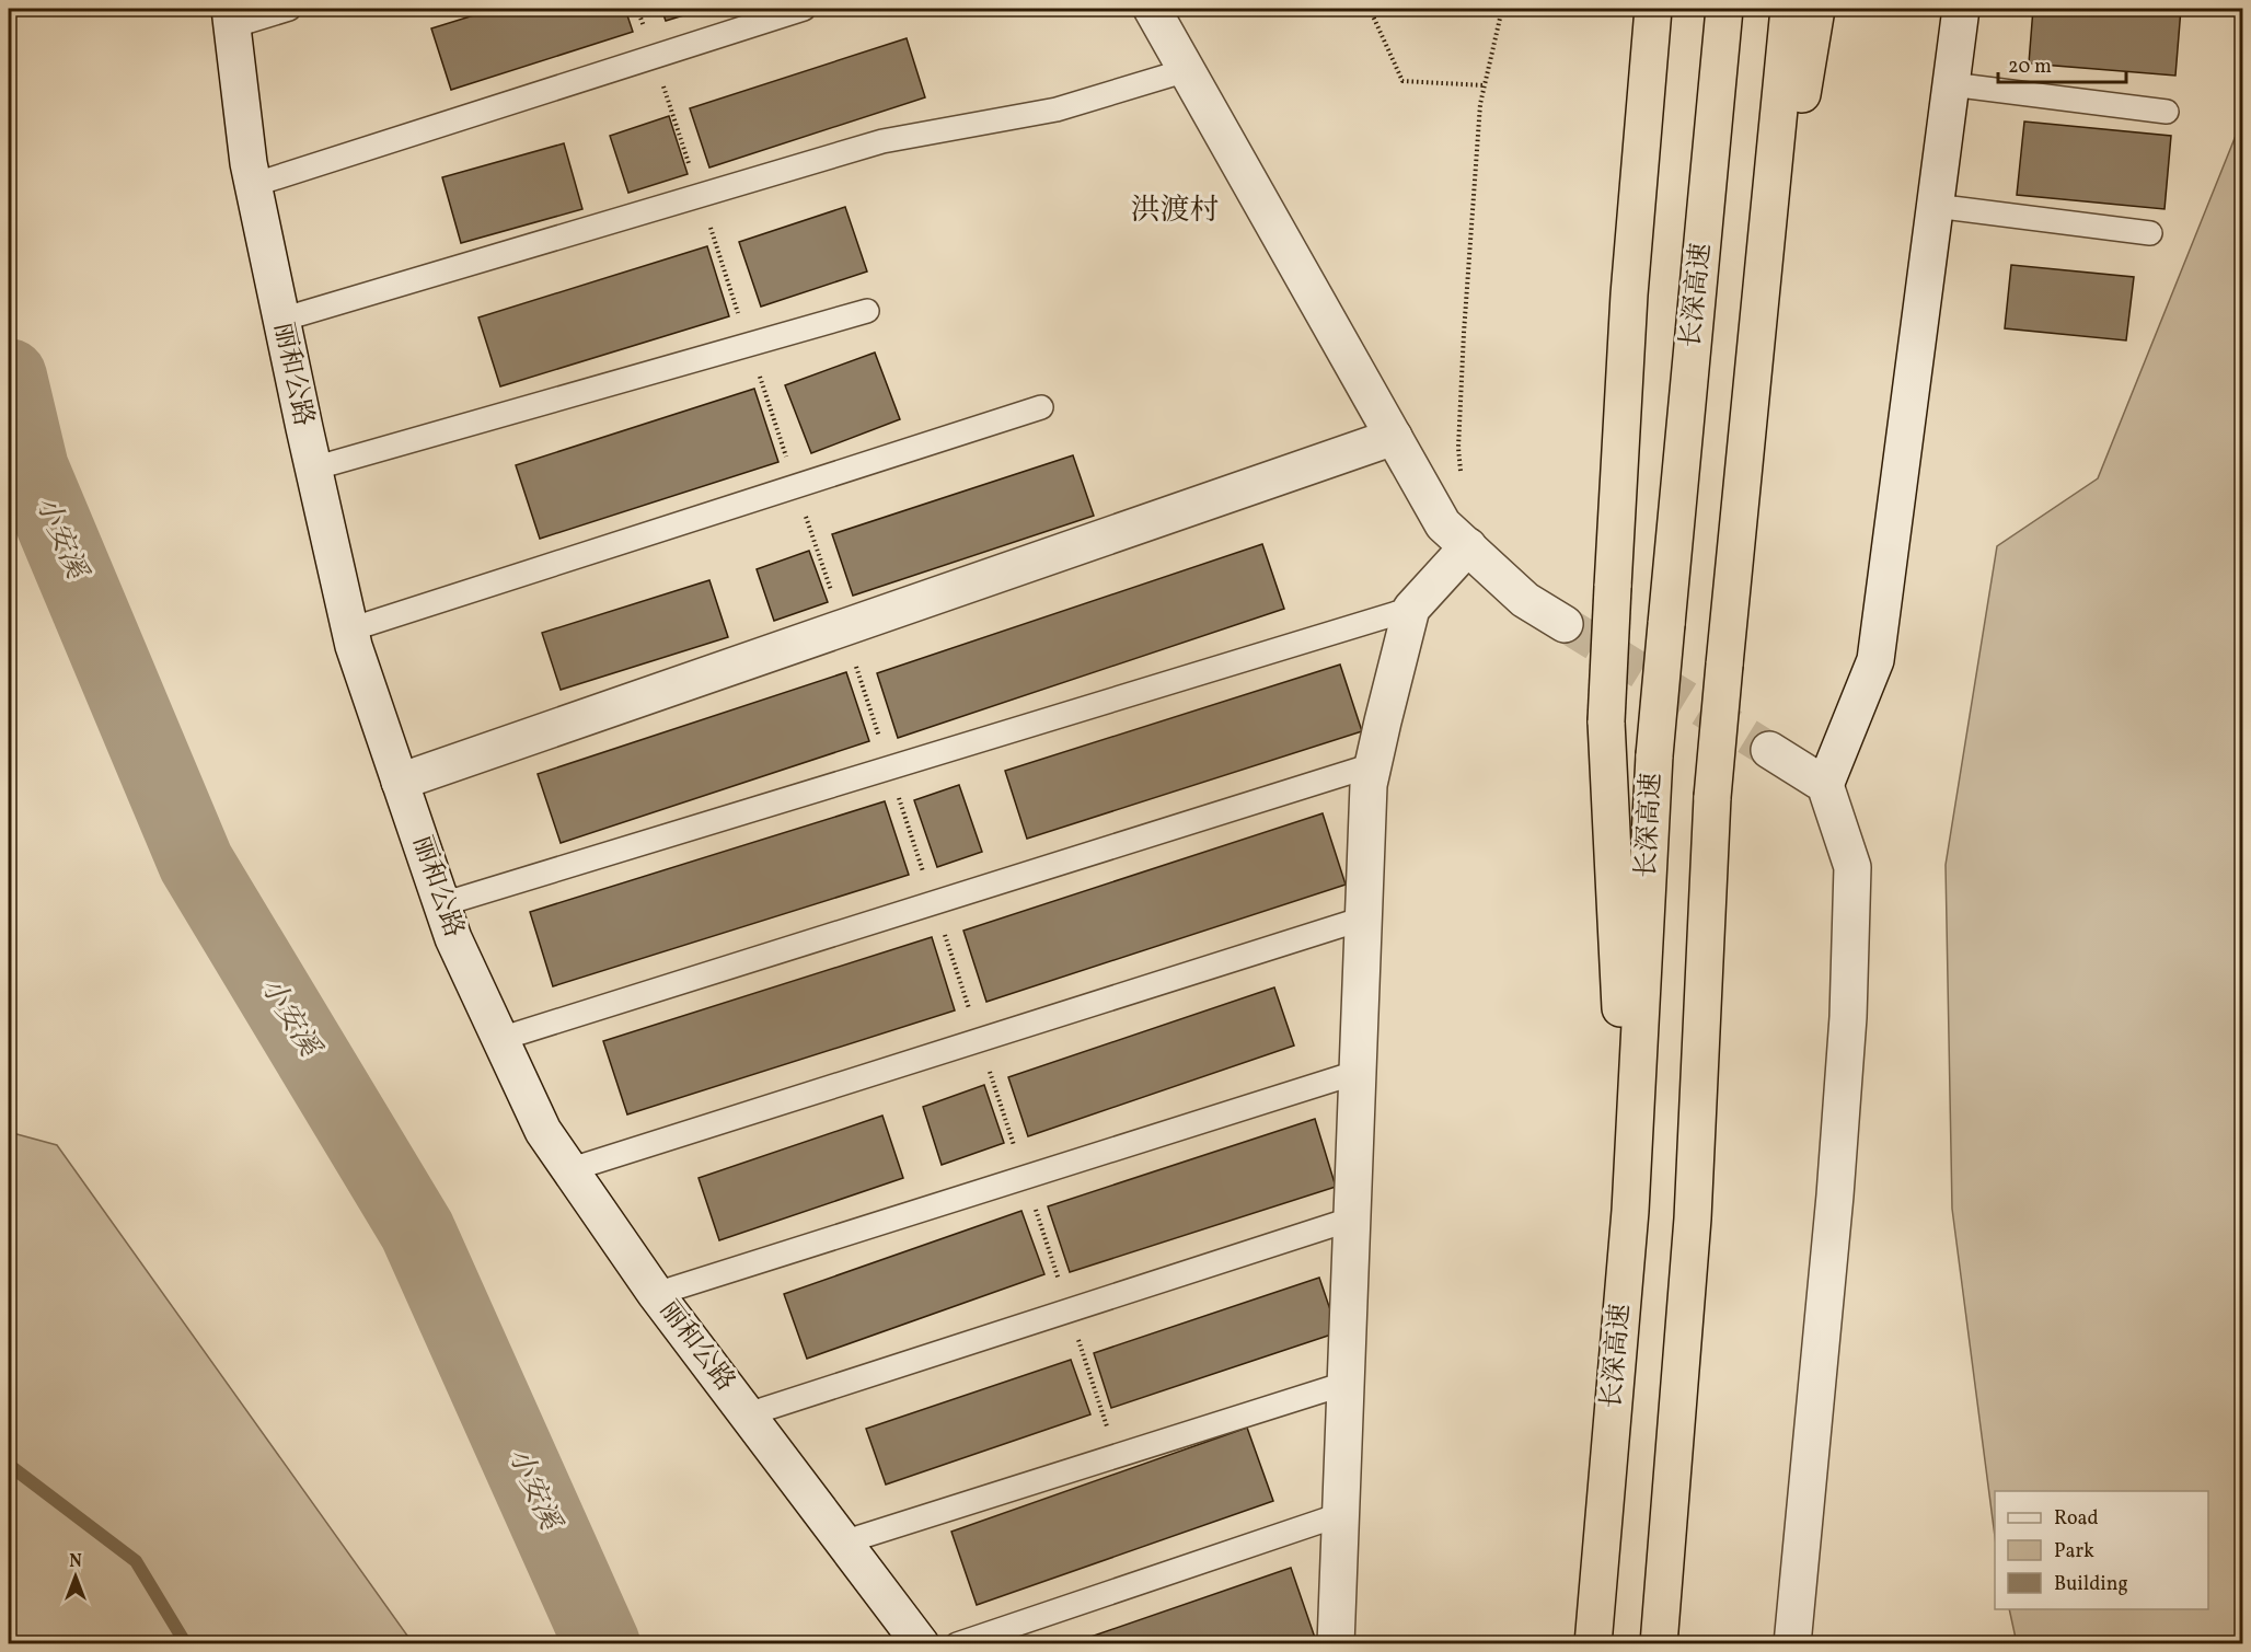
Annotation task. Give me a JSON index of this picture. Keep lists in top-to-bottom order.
{
  "streets": {
    "highway": ["长深高速"],
    "street": ["丽和公路"]
  },
  "districts": ["洪渡村"],
  "water": ["小安溪"],
  "legend": ["Road", "Park", "Building"],
  "scale_bar": "20 m",
  "north": "top"
}
